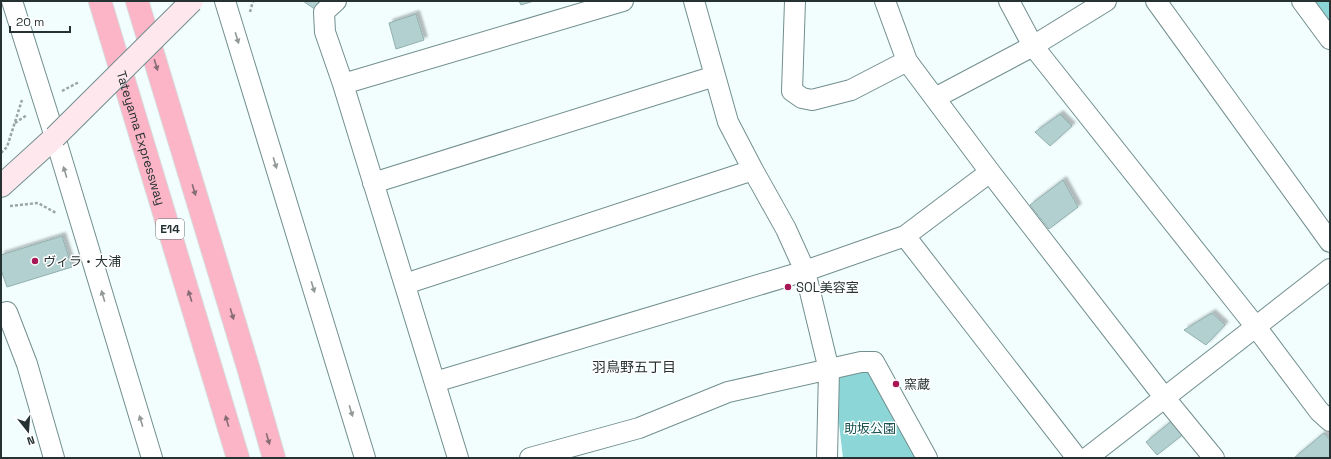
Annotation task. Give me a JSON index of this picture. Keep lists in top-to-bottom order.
{
  "streets": {
    "highway": ["Tateyama Expressway", "E14"]
  },
  "districts": ["羽鳥野五丁目"],
  "parks": ["助坂公園"],
  "places": ["ヴィラ・大浦", "SOL美容室", "窯蔵"],
  "scale_bar": "20 m",
  "north": "bottom"
}
